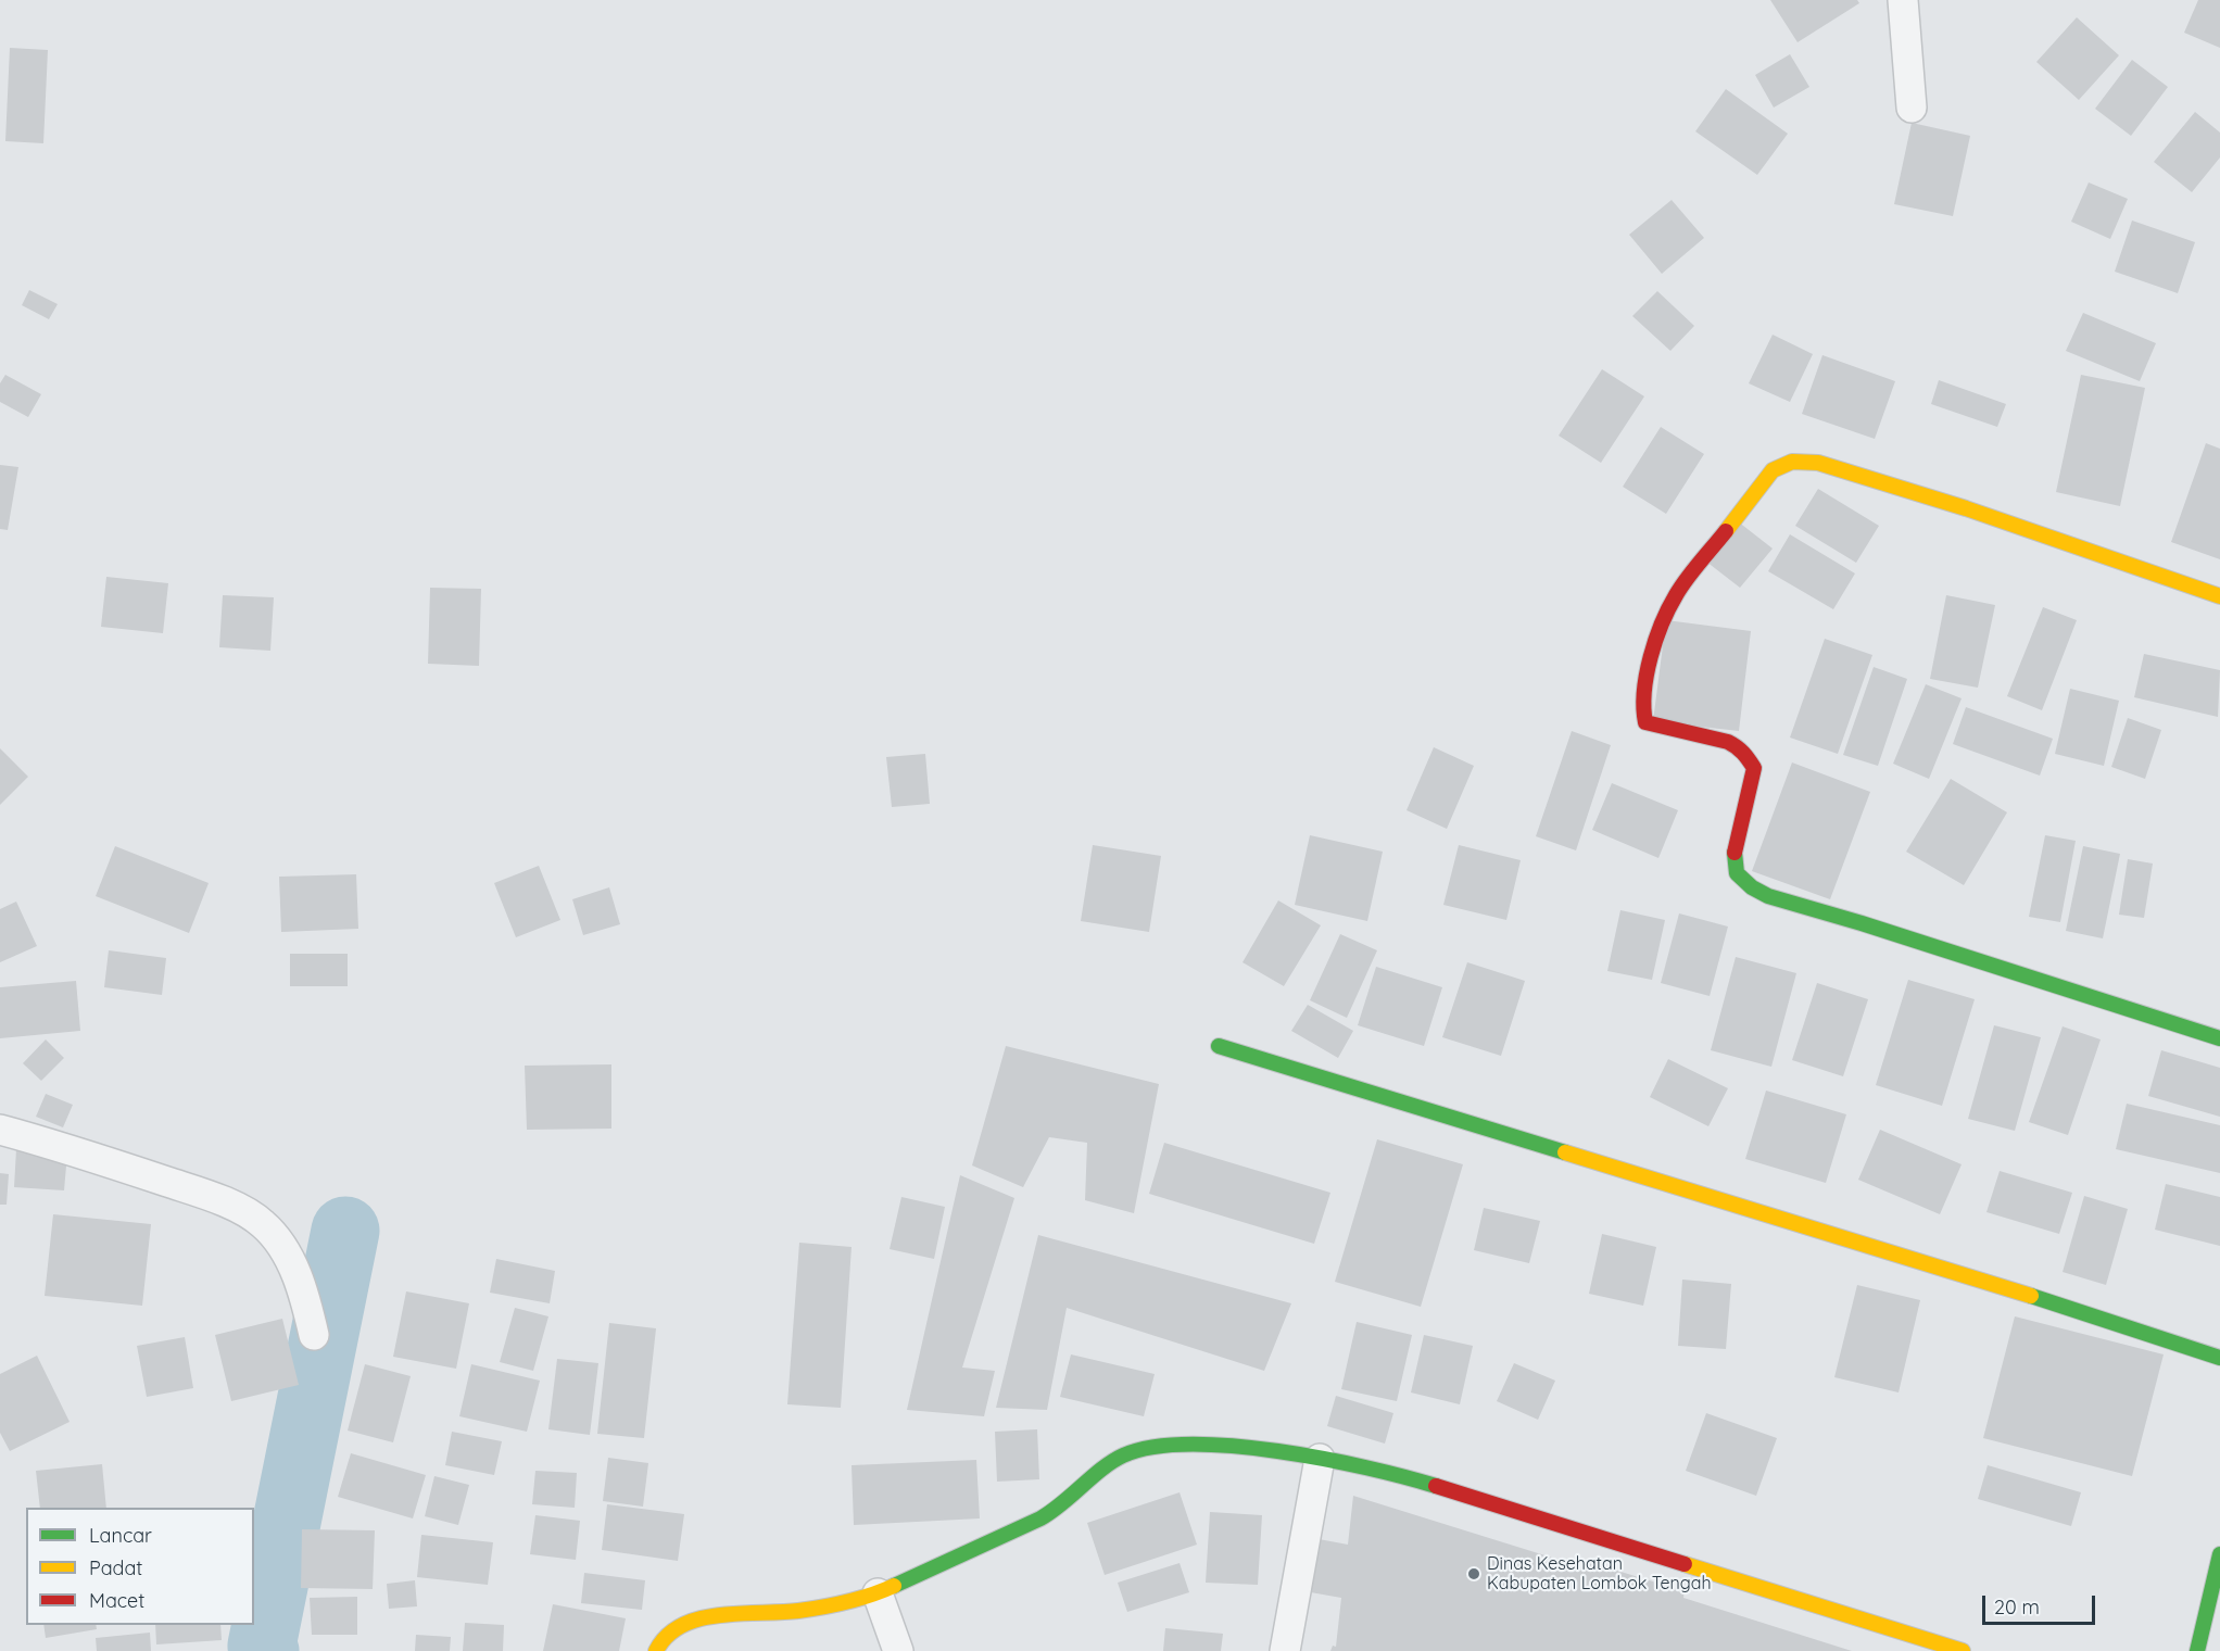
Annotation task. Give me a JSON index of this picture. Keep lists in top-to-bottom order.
{
  "places": ["Dinas Kesehatan Kabupaten Lombok Tengah"],
  "legend": ["Lancar", "Padat", "Macet"],
  "scale_bar": "20 m"
}
